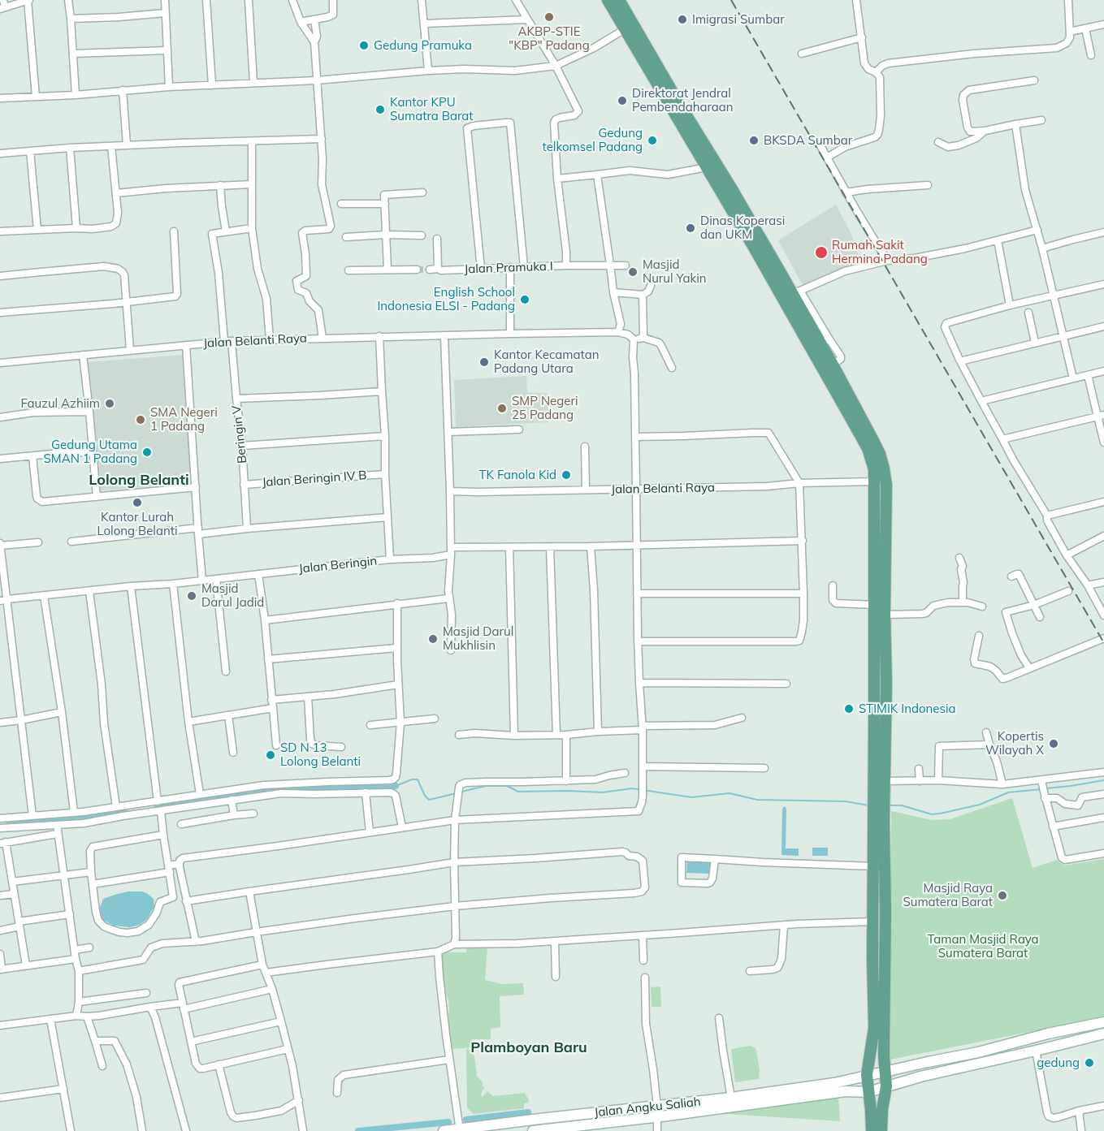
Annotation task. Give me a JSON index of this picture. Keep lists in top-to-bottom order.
{
  "streets": {
    "main road": ["Jalan Angku Saliah"],
    "street": [
      "Jalan Pramuka I",
      "Jalan Belanti Raya",
      "Beringin V",
      "Jalan Beringin IV B",
      "Jalan Beringin"
    ]
  },
  "crossings": [
    ["Jalan Belanti Raya", "Beringin V"],
    ["Beringin V", "Jalan Beringin IV B"]
  ],
  "districts": ["Lolong Belanti", "Plamboyan Baru"],
  "parks": ["Taman Masjid Raya Sumatera Barat"],
  "places": [
    "AKBP-STIE \"KBP\" Padang",
    "Imigrasi Sumbar",
    "Gedung Pramuka",
    "Direktorat Jendral Pembendaharaan",
    "Kantor KPU Sumatra Barat",
    "Gedung telkomsel Padang",
    "BKSDA Sumbar",
    "Dinas Koperasi dan UKM",
    "Rumah Sakit Hermina Padang",
    "Masjid Nurul Yakin",
    "English School Indonesia ELSI - Padang",
    "Kantor Kecamatan Padang Utara",
    "Fauzul Azhiim",
    "SMP Negeri 25 Padang",
    "SMA Negeri 1 Padang",
    "Gedung Utama SMAN 1 Padang",
    "TK Fanola Kid",
    "Kantor Lurah Lolong Belanti",
    "Masjid Darul Jadid",
    "Masjid Darul Mukhlisin",
    "STIMIK Indonesia",
    "Kopertis Wilayah X",
    "SD N 13 Lolong Belanti",
    "Masjid Raya Sumatera Barat",
    "gedung"
  ]
}
